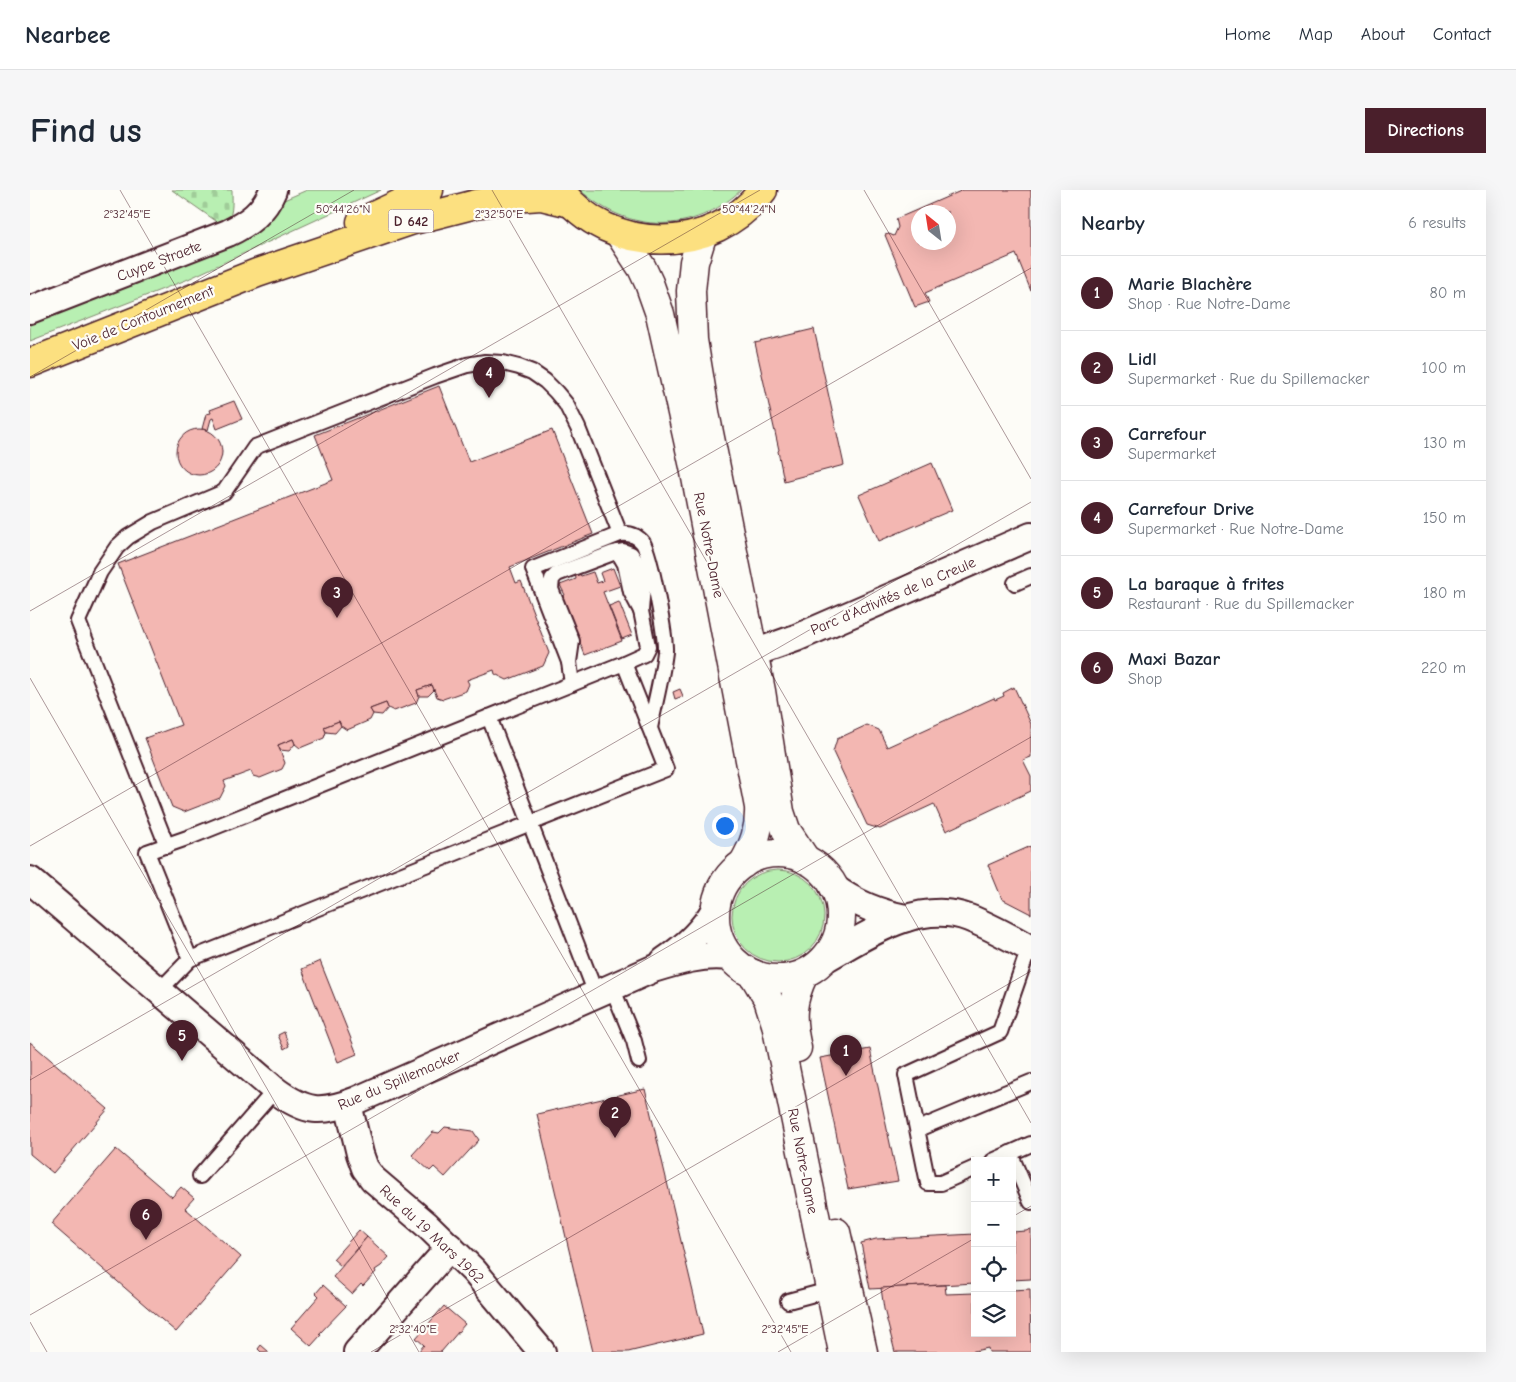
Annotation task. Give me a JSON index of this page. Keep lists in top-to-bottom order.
{
  "streets": {
    "highway": ["D 642", "Voie de Contournement"],
    "main road": ["Rue Notre-Dame"],
    "street": [
      "Cuype Straete",
      "Parc d'Activités de la Creule",
      "Rue du Spillemacker",
      "Rue du 19 Mars 1962"
    ]
  },
  "crossings": [
    ["Rue Notre-Dame", "Parc d'Activités de la Creule"],
    ["Rue Notre-Dame", "Rue du Spillemacker"],
    ["Rue du Spillemacker", "Rue du 19 Mars 1962"]
  ],
  "north": "top left",
  "page": {
    "header": "Nearbee",
    "nav": [
      "Home",
      "Map",
      "About",
      "Contact"
    ],
    "buttons": "Directions",
    "title": "Find us",
    "heading": ["Nearby", "6 results"],
    "list": [
      {
        "mark": "1",
        "name": "Marie Blachère",
        "note": "Shop · Rue Notre-Dame",
        "value": "80 m"
      },
      {
        "mark": "2",
        "name": "Lidl",
        "note": "Supermarket · Rue du Spillemacker",
        "value": "100 m"
      },
      {
        "mark": "3",
        "name": "Carrefour",
        "note": "Supermarket",
        "value": "130 m"
      },
      {
        "mark": "4",
        "name": "Carrefour Drive",
        "note": "Supermarket · Rue Notre-Dame",
        "value": "150 m"
      },
      {
        "mark": "5",
        "name": "La baraque à frites",
        "note": "Restaurant · Rue du Spillemacker",
        "value": "180 m"
      },
      {
        "mark": "6",
        "name": "Maxi Bazar",
        "note": "Shop",
        "value": "220 m"
      }
    ],
    "pins": [
      "4",
      "3",
      "5",
      "1",
      "2",
      "6"
    ],
    "map_buttons": ["+", "−"]
  },
  "coordinates": [
    "50°44'26\"N",
    "50°44'24\"N",
    "2°32'50\"E",
    "2°32'45\"E",
    "2°32'40\"E"
  ]
}
